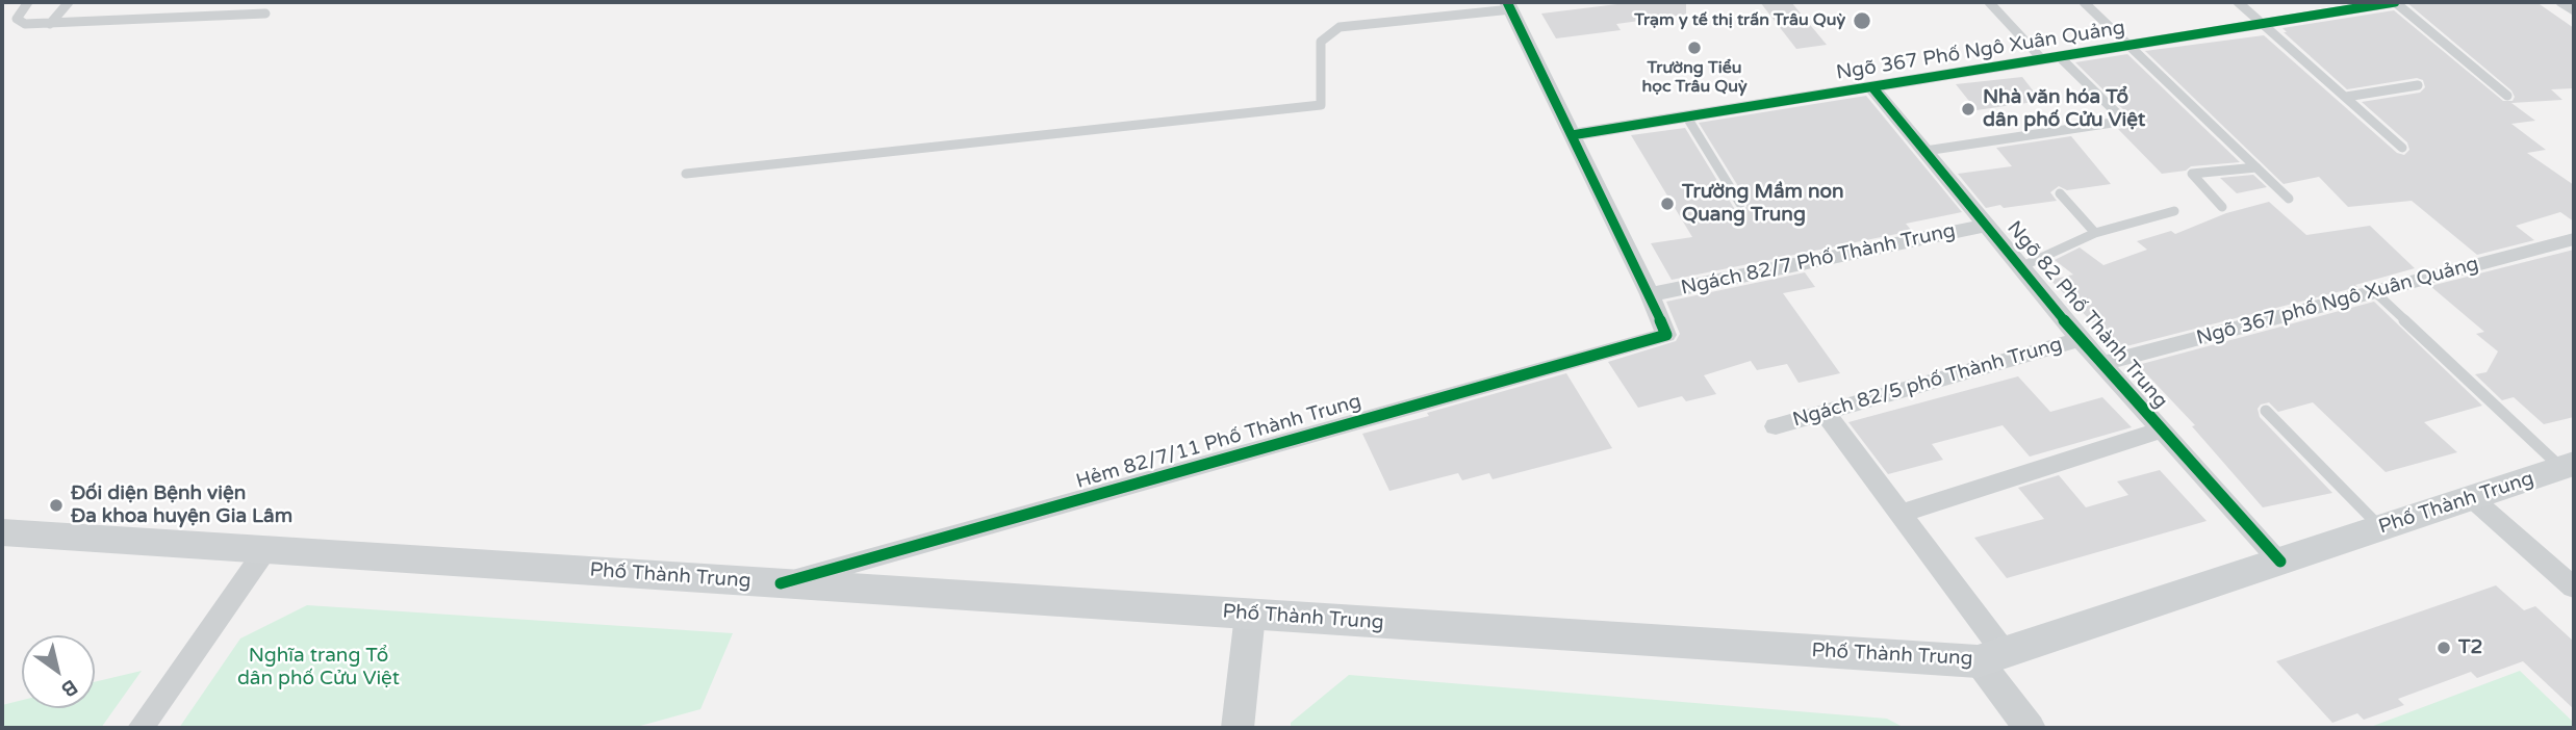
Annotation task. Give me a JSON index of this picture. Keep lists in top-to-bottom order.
{
  "streets": {
    "main road": ["Phố Thành Trung"],
    "street": [
      "Ngõ 367 Phố Ngô Xuân Quảng",
      "Ngách 82/7 Phố Thành Trung",
      "Ngõ 367 phố Ngô Xuân Quảng",
      "Ngõ 82 Phố Thành Trung",
      "Ngách 82/5 phố Thành Trung",
      "Hẻm 82/7/11 Phố Thành Trung"
    ]
  },
  "crossings": [
    ["Ngõ 367 Phố Ngô Xuân Quảng", "Ngõ 82 Phố Thành Trung"],
    ["Ngách 82/7 Phố Thành Trung", "Ngõ 82 Phố Thành Trung"],
    ["Ngách 82/7 Phố Thành Trung", "Hẻm 82/7/11 Phố Thành Trung"],
    ["Ngõ 367 phố Ngô Xuân Quảng", "Ngõ 82 Phố Thành Trung"],
    ["Ngõ 82 Phố Thành Trung", "Ngách 82/5 phố Thành Trung"],
    ["Ngõ 82 Phố Thành Trung", "Phố Thành Trung"],
    ["Hẻm 82/7/11 Phố Thành Trung", "Phố Thành Trung"]
  ],
  "parks": ["Nghĩa trang Tổ dân phố Cửu Việt"],
  "places": [
    "Trạm y tế thị trấn Trâu Quỳ",
    "Trường Tiểu học Trâu Quỳ",
    "Nhà văn hóa Tổ dân phố Cửu Việt",
    "Trường Mầm non Quang Trung",
    "Đối diện Bệnh viện Đa khoa huyện Gia Lâm",
    "T2"
  ],
  "north": "bottom right"
}
